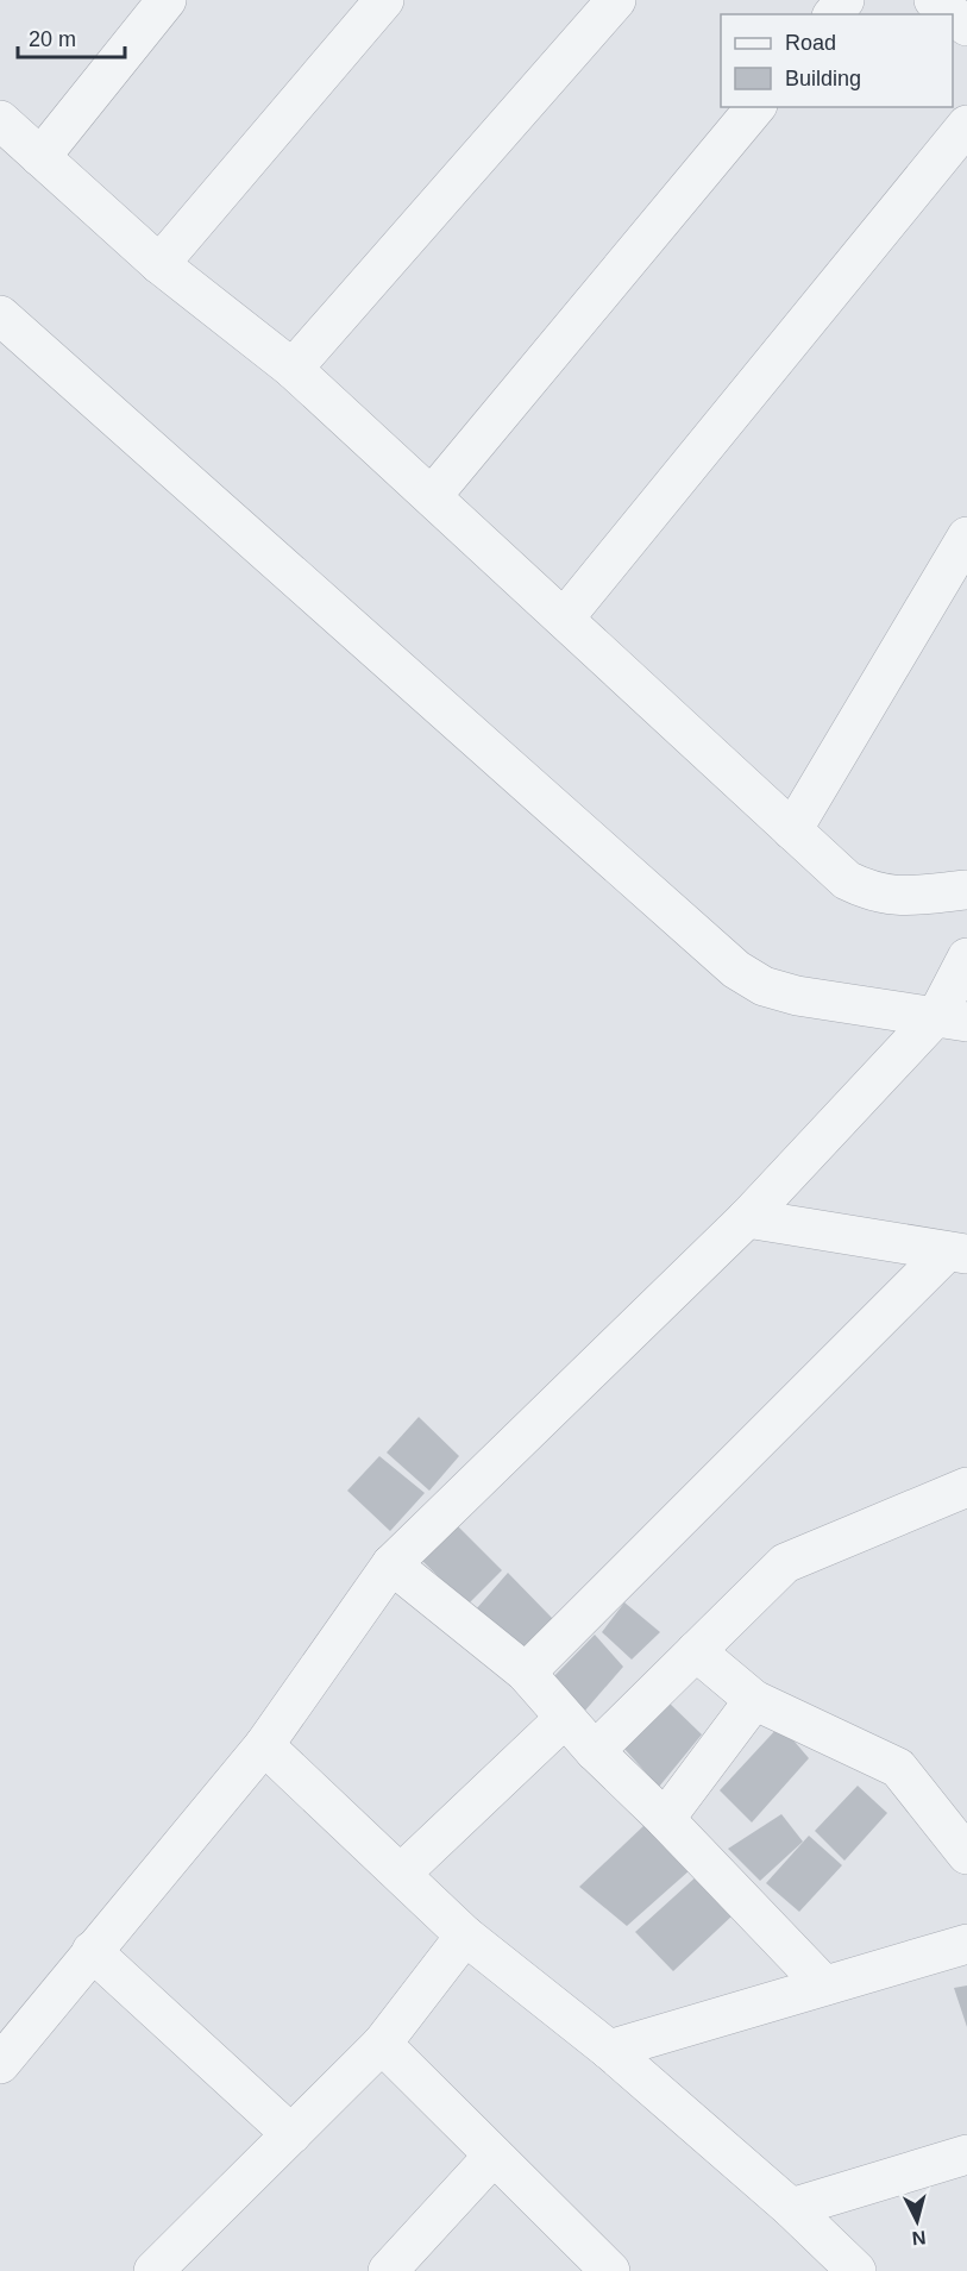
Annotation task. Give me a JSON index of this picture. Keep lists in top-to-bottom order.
{
  "legend": ["Road", "Building"],
  "scale_bar": "20 m",
  "north": "bottom"
}
